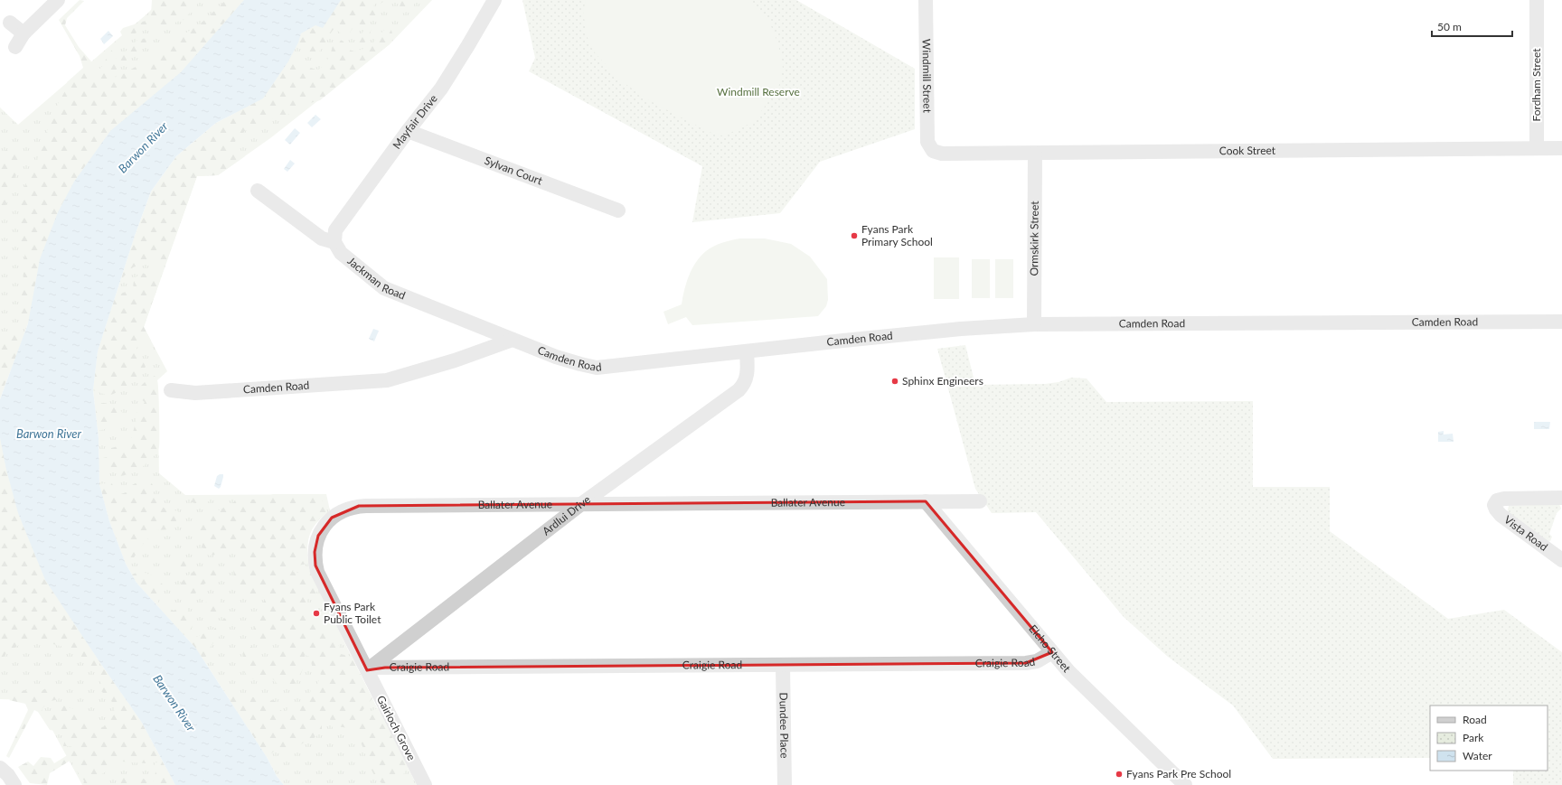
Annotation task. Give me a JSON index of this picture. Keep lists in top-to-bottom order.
{
  "streets": {
    "street": [
      "Windmill Street",
      "Fordham Street",
      "Mayfair Drive",
      "Cook Street",
      "Sylvan Court",
      "Ormskirk Street",
      "Jackman Road",
      "Camden Road",
      "Ballater Avenue",
      "Ardlui Drive",
      "Vista Road",
      "Elcho Street",
      "Craigie Road",
      "Dundee Place",
      "Gairloch Grove"
    ]
  },
  "crossings": [
    ["Windmill Street", "Cook Street"],
    ["Fordham Street", "Cook Street"],
    ["Mayfair Drive", "Sylvan Court"],
    ["Mayfair Drive", "Jackman Road"],
    ["Cook Street", "Ormskirk Street"],
    ["Ormskirk Street", "Camden Road"],
    ["Jackman Road", "Camden Road"],
    ["Camden Road", "Ardlui Drive"],
    ["Ballater Avenue", "Ardlui Drive"],
    ["Ballater Avenue", "Elcho Street"],
    ["Ballater Avenue", "Craigie Road"],
    ["Ballater Avenue", "Gairloch Grove"],
    ["Ardlui Drive", "Craigie Road"],
    ["Ardlui Drive", "Gairloch Grove"],
    ["Elcho Street", "Craigie Road"],
    ["Craigie Road", "Dundee Place"],
    ["Craigie Road", "Gairloch Grove"]
  ],
  "water": ["Barwon River"],
  "parks": ["Windmill Reserve"],
  "places": [
    "Fyans Park Primary School",
    "Sphinx Engineers",
    "Fyans Park Public Toilet",
    "Fyans Park Pre School"
  ],
  "legend": ["Road", "Park", "Water"],
  "scale_bar": "50 m"
}
